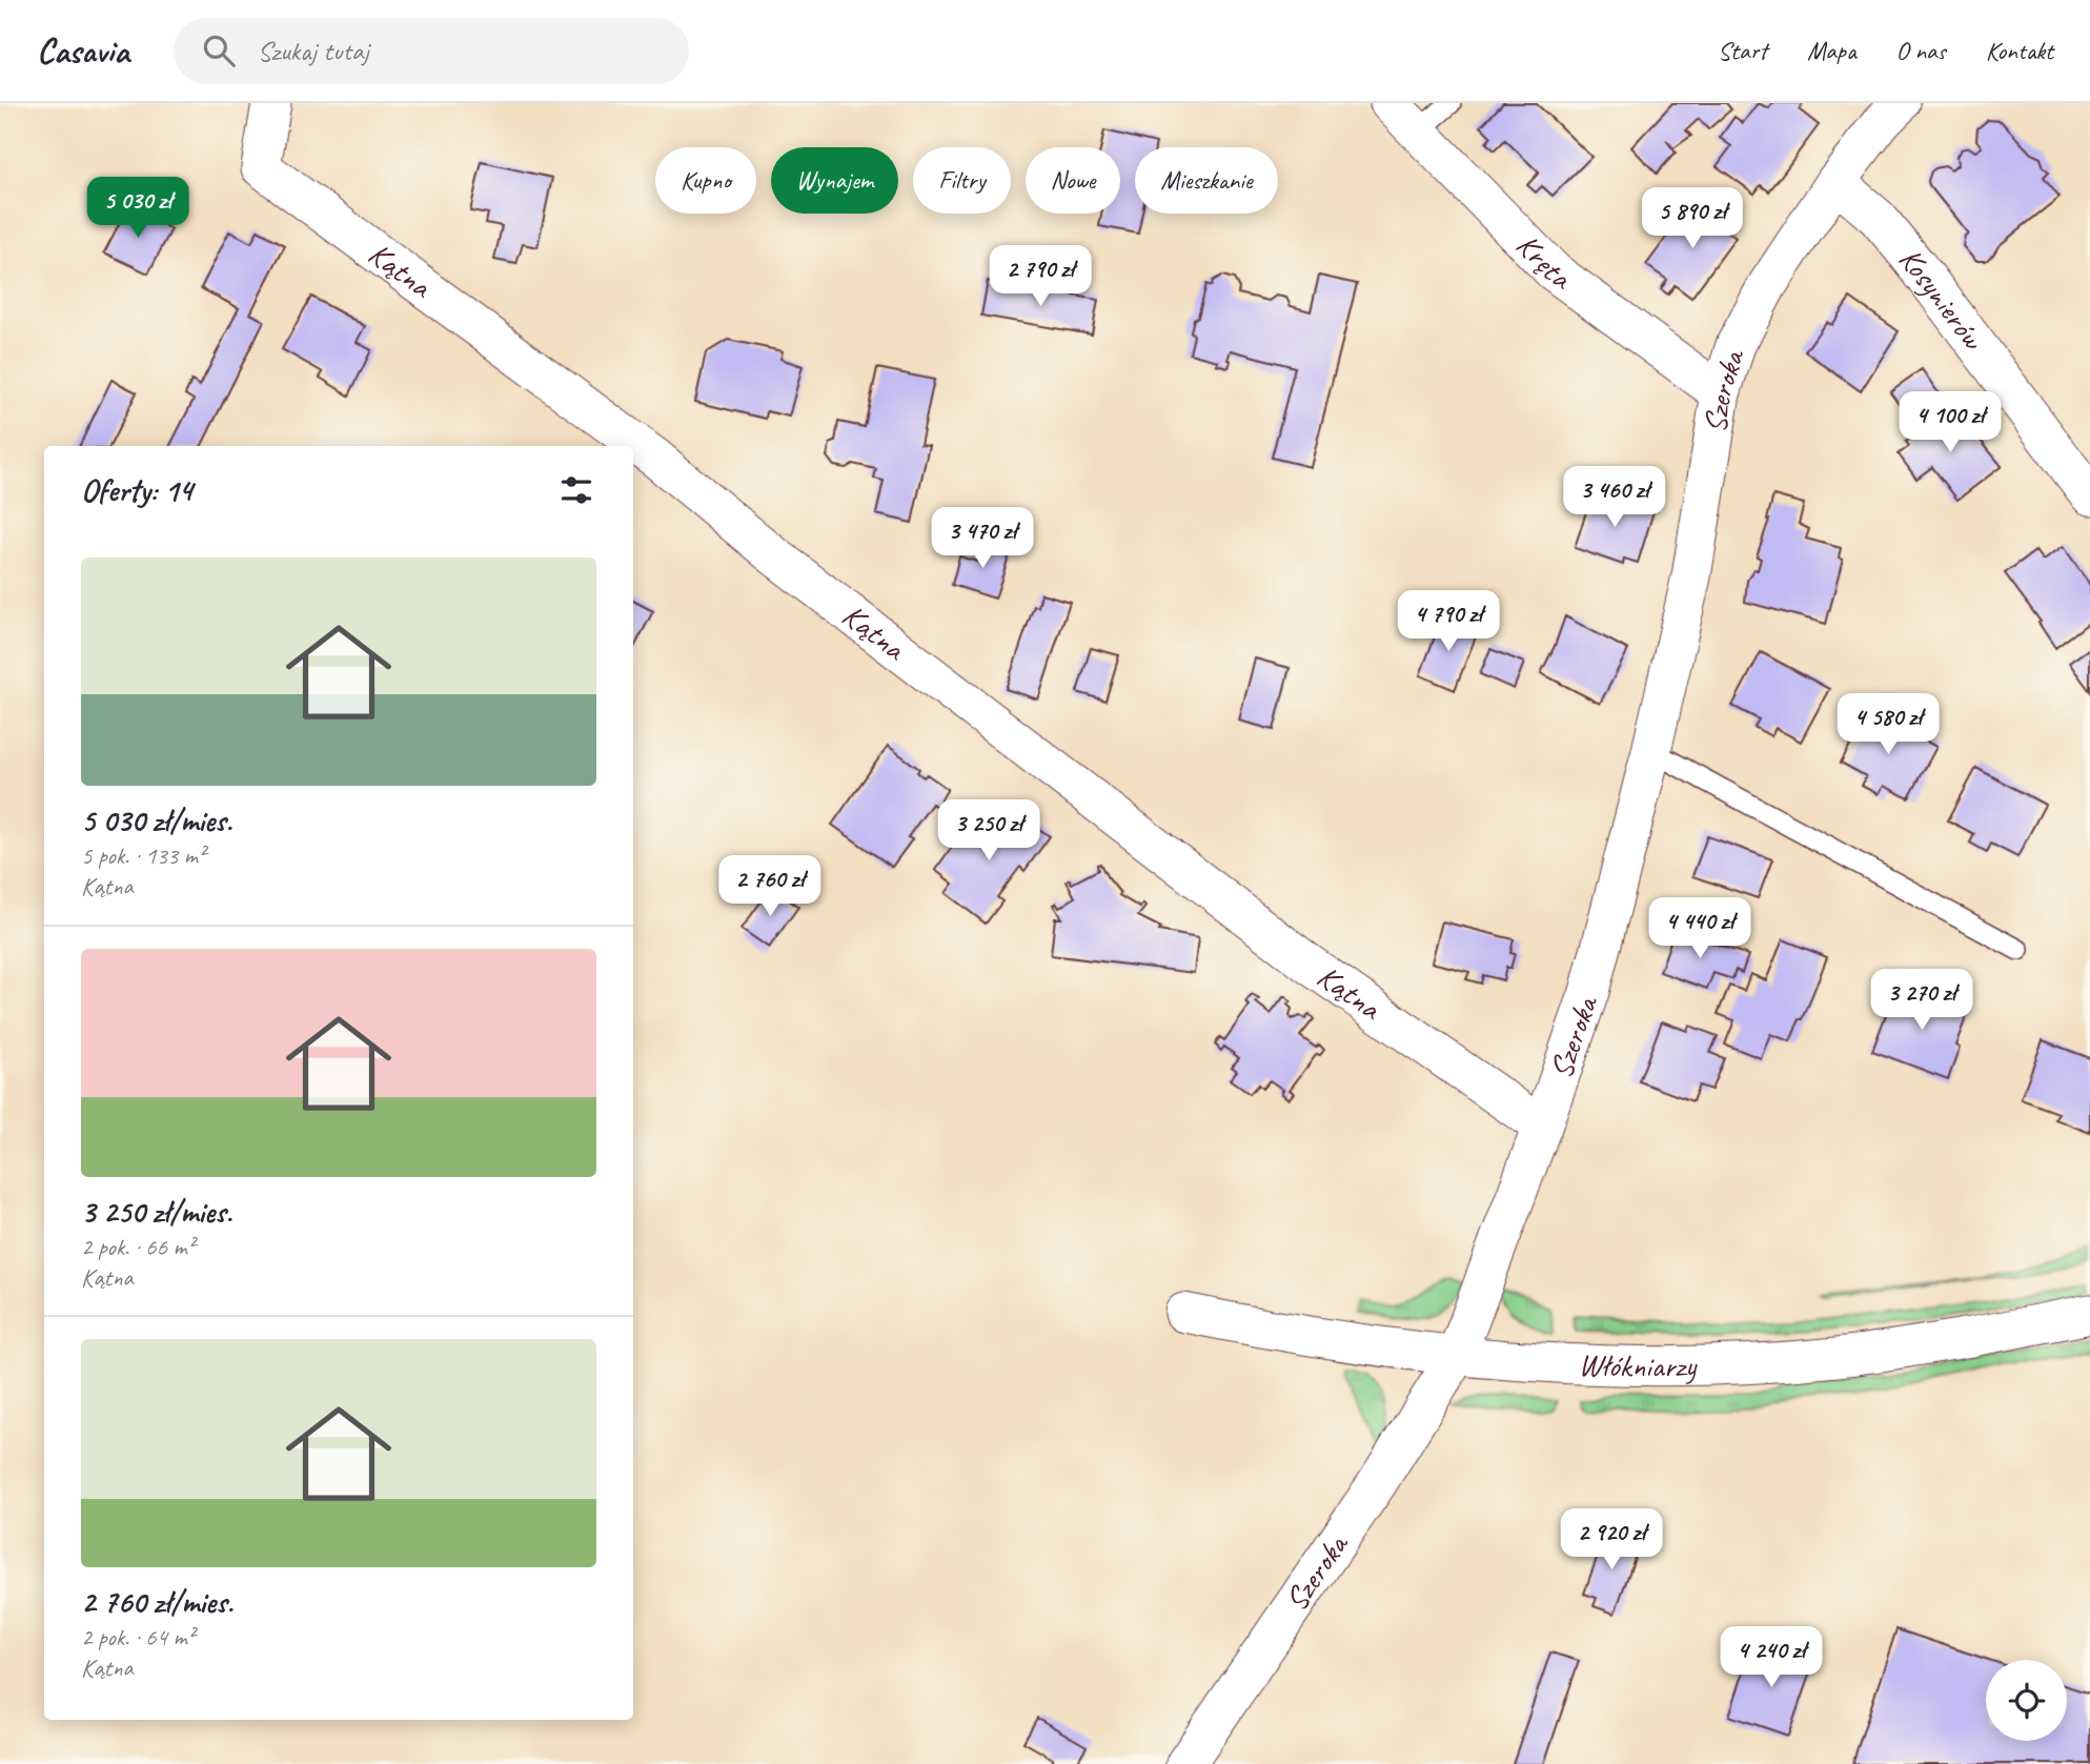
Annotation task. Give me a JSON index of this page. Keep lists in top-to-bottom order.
{
  "streets": {
    "street": [
      "Kręta",
      "Kątna",
      "Kosynierów",
      "Szeroka",
      "Włókniarzy"
    ]
  },
  "crossings": [
    ["Kręta", "Szeroka"],
    ["Kątna", "Szeroka"],
    ["Kosynierów", "Szeroka"],
    ["Szeroka", "Włókniarzy"]
  ],
  "page": {
    "header": "Casavia",
    "search": "Szukaj tutaj",
    "nav": [
      "Start",
      "Mapa",
      "O nas",
      "Kontakt"
    ],
    "chip": [
      "Kupno",
      "Wynajem",
      "Filtry",
      "Nowe",
      "Mieszkanie"
    ],
    "price": [
      "5 030 zł",
      "5 890 zł",
      "2 790 zł",
      "4 100 zł",
      "3 460 zł",
      "3 470 zł",
      "4 790 zł",
      "4 580 zł",
      "3 250 zł",
      "2 760 zł",
      "4 440 zł",
      "3 270 zł",
      "2 920 zł",
      "4 240 zł"
    ],
    "heading": "Oferty: 14",
    "list": [
      {
        "name": "5 030 zł/mies.",
        "note": "5 pok. · 133 m² · Kątna"
      },
      {
        "name": "3 250 zł/mies.",
        "note": "2 pok. · 66 m² · Kątna"
      },
      {
        "name": "2 760 zł/mies.",
        "note": "2 pok. · 64 m² · Kątna"
      }
    ]
  }
}
